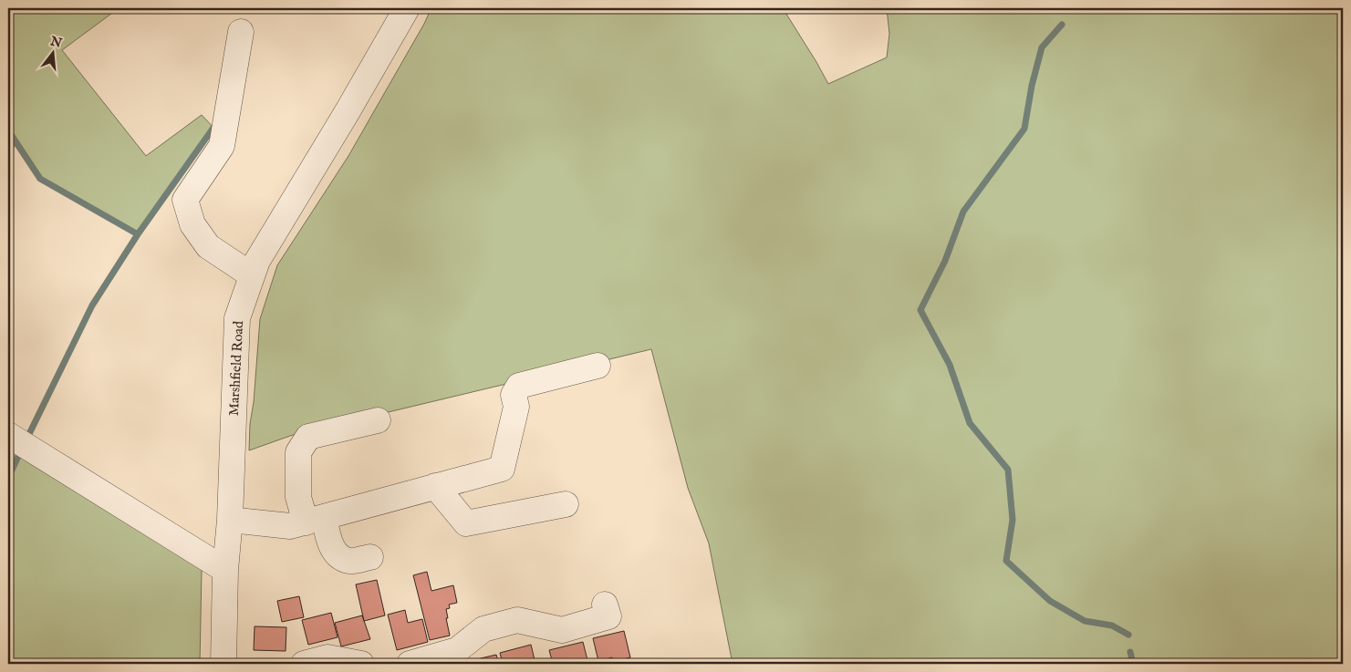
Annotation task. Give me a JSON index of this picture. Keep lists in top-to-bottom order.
{
  "streets": {
    "street": ["Marshfield Road"]
  },
  "north": "top"
}
